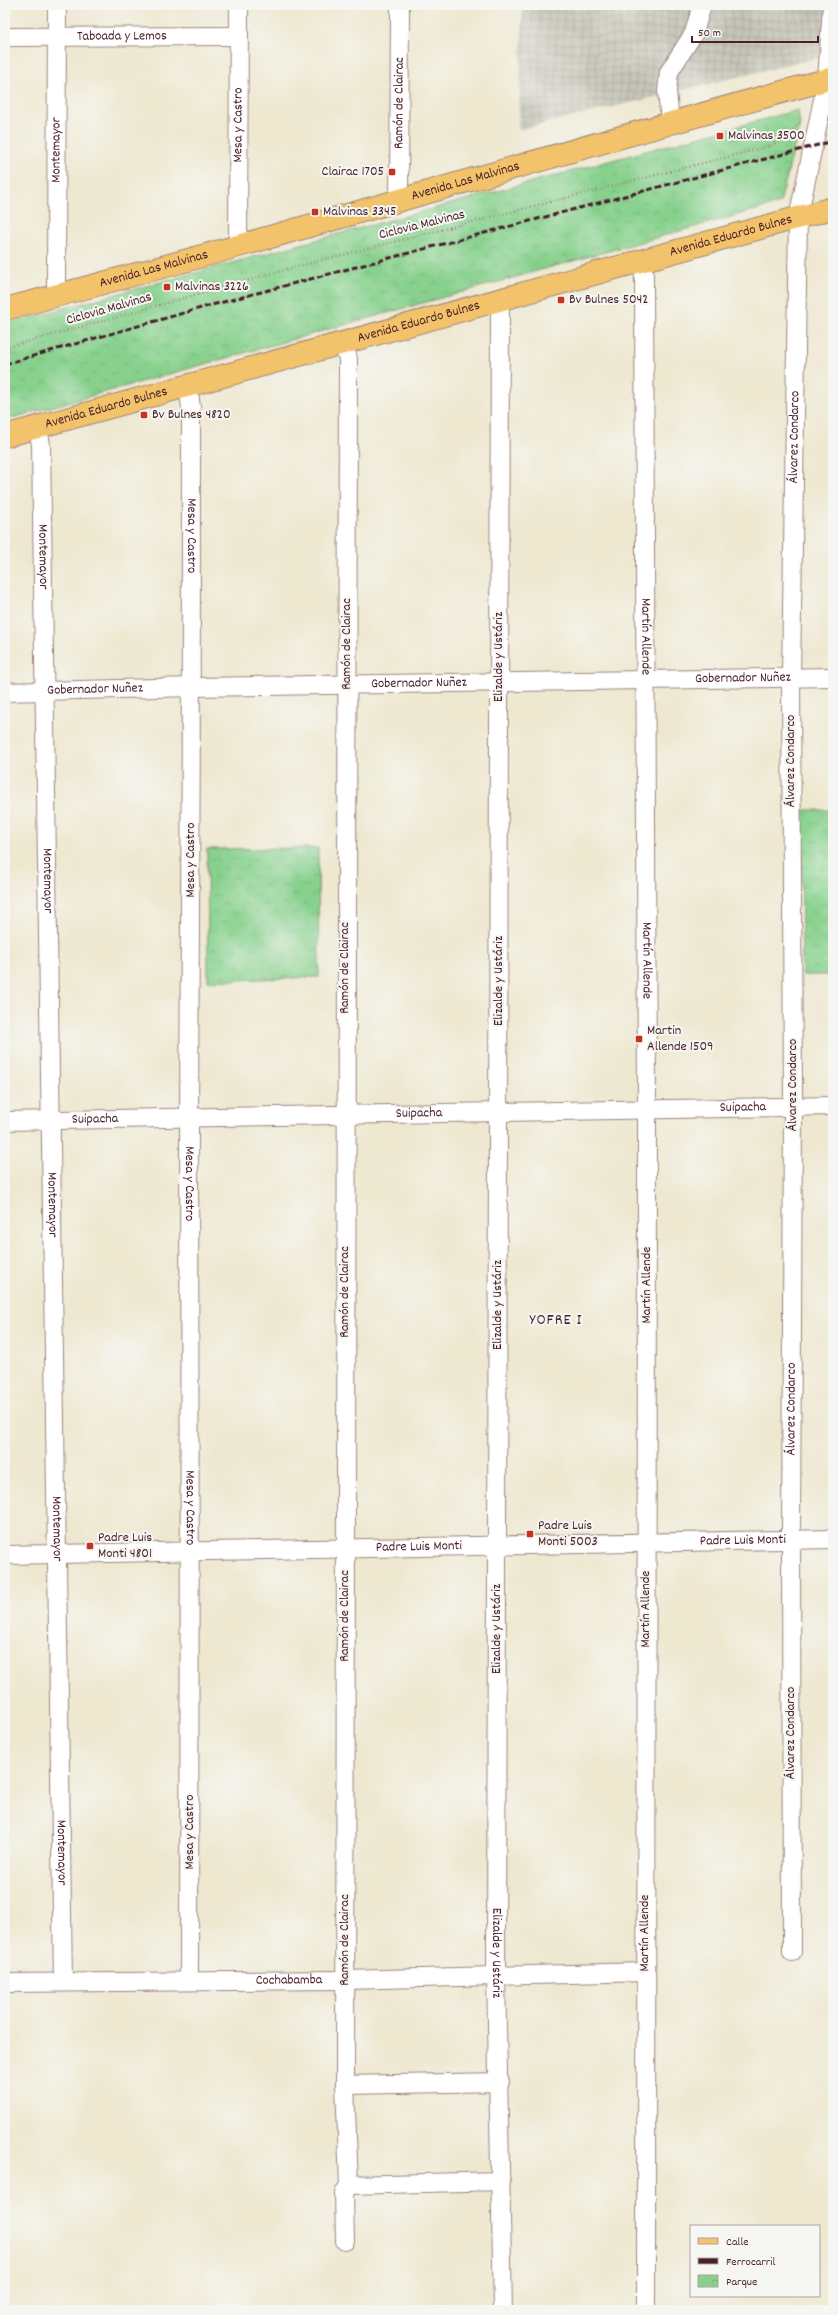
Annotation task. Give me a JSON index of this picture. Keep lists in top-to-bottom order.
{
  "streets": {
    "main road": ["Avenida Las Malvinas", "Avenida Eduardo Bulnes"],
    "street": [
      "Taboada y Lemos",
      "Ramón de Clairac",
      "Mesa y Castro",
      "Montemayor",
      "Álvarez Condarco",
      "Martín Allende",
      "Elizalde y Ustáriz",
      "Gobernador Nuñez",
      "Suipacha",
      "Padre Luis Monti",
      "Cochabamba"
    ],
    "path": ["Ciclovia Malvinas"]
  },
  "crossings": [
    ["Taboada y Lemos", "Mesa y Castro"],
    ["Taboada y Lemos", "Montemayor"],
    ["Ramón de Clairac", "Avenida Las Malvinas"],
    ["Ramón de Clairac", "Avenida Eduardo Bulnes"],
    ["Ramón de Clairac", "Gobernador Nuñez"],
    ["Ramón de Clairac", "Suipacha"],
    ["Ramón de Clairac", "Padre Luis Monti"],
    ["Ramón de Clairac", "Cochabamba"],
    ["Mesa y Castro", "Avenida Las Malvinas"],
    ["Mesa y Castro", "Avenida Eduardo Bulnes"],
    ["Mesa y Castro", "Gobernador Nuñez"],
    ["Mesa y Castro", "Suipacha"],
    ["Mesa y Castro", "Padre Luis Monti"],
    ["Mesa y Castro", "Cochabamba"],
    ["Montemayor", "Avenida Las Malvinas"],
    ["Montemayor", "Avenida Eduardo Bulnes"],
    ["Montemayor", "Gobernador Nuñez"],
    ["Montemayor", "Suipacha"],
    ["Montemayor", "Padre Luis Monti"],
    ["Montemayor", "Cochabamba"],
    ["Avenida Las Malvinas", "Álvarez Condarco"],
    ["Ciclovia Malvinas", "Álvarez Condarco"],
    ["Avenida Eduardo Bulnes", "Álvarez Condarco"],
    ["Avenida Eduardo Bulnes", "Martín Allende"],
    ["Avenida Eduardo Bulnes", "Elizalde y Ustáriz"],
    ["Álvarez Condarco", "Gobernador Nuñez"],
    ["Álvarez Condarco", "Suipacha"],
    ["Álvarez Condarco", "Padre Luis Monti"],
    ["Martín Allende", "Gobernador Nuñez"],
    ["Martín Allende", "Suipacha"],
    ["Martín Allende", "Padre Luis Monti"],
    ["Martín Allende", "Cochabamba"],
    ["Elizalde y Ustáriz", "Gobernador Nuñez"],
    ["Elizalde y Ustáriz", "Suipacha"],
    ["Elizalde y Ustáriz", "Padre Luis Monti"],
    ["Elizalde y Ustáriz", "Cochabamba"]
  ],
  "districts": ["YOFRE I"],
  "places": {
    "transit": [
      "Malvinas 3500",
      "Clairac 1705",
      "Malvinas 3345",
      "Malvinas 3226",
      "Bv Bulnes 5042",
      "Bv Bulnes 4820",
      "Martin Allende 1509",
      "Padre Luis Monti 5003",
      "Padre Luis Monti 4801"
    ]
  },
  "legend": ["Calle", "Ferrocarril", "Parque"],
  "scale_bar": "50 m"
}
